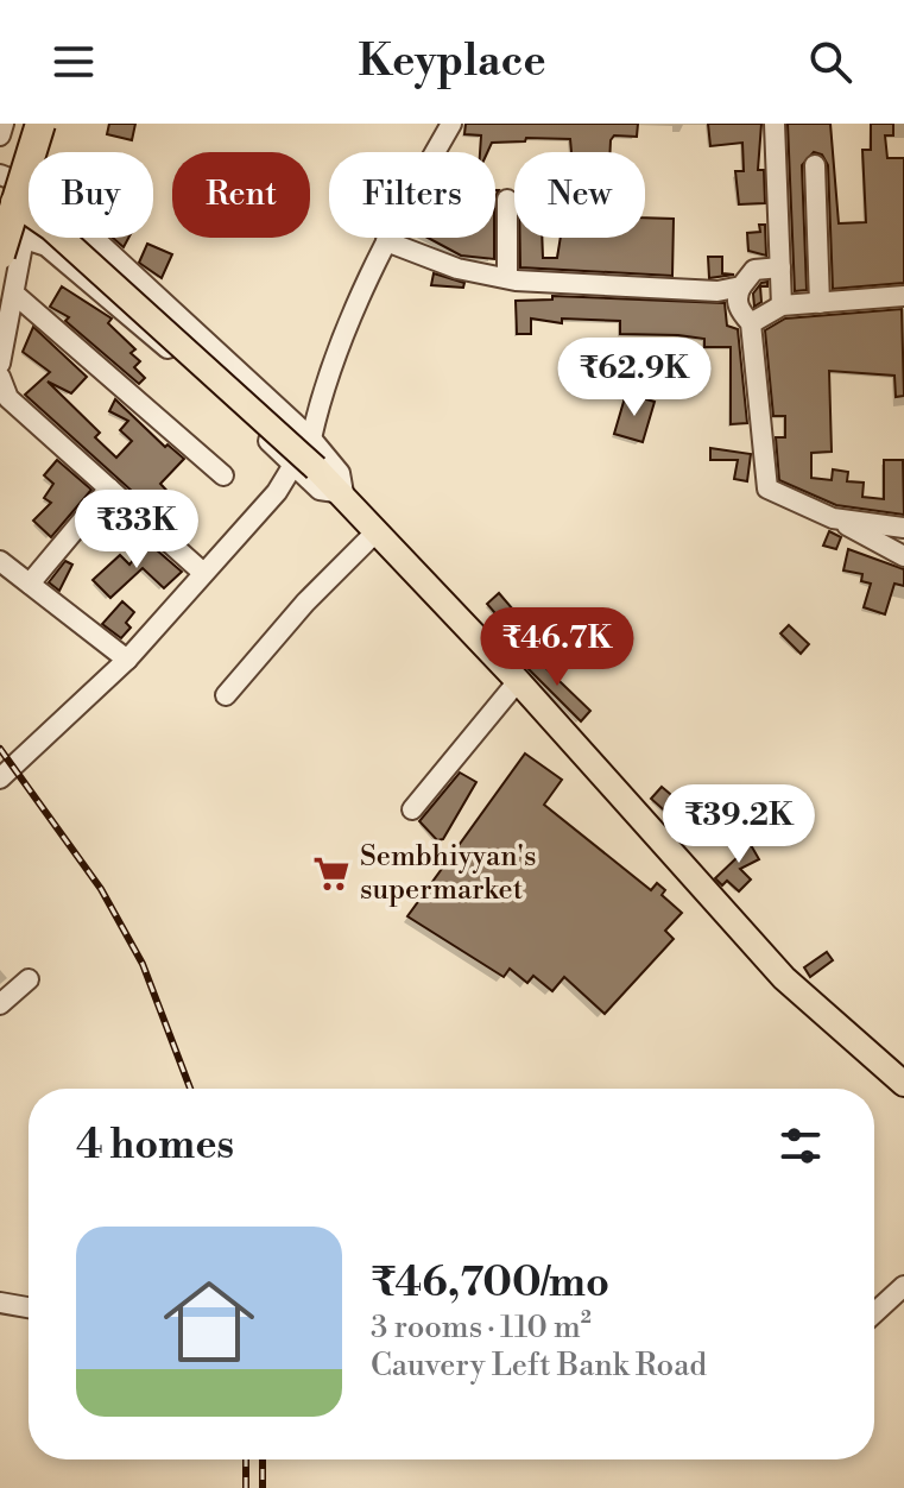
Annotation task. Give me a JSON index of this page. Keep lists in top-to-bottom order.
{
  "places": {
    "supermarket": ["Sembhiyyan's supermarket"]
  },
  "page": {
    "header": "Keyplace",
    "chip": [
      "Buy",
      "Rent",
      "Filters",
      "New"
    ],
    "price": [
      "₹62.9K",
      "₹33K",
      "₹46.7K",
      "₹39.2K"
    ],
    "heading": "4 homes",
    "list": [
      {
        "name": "₹46,700/mo",
        "note": "3 rooms · 110 m² · Cauvery Left Bank Road"
      }
    ]
  }
}
